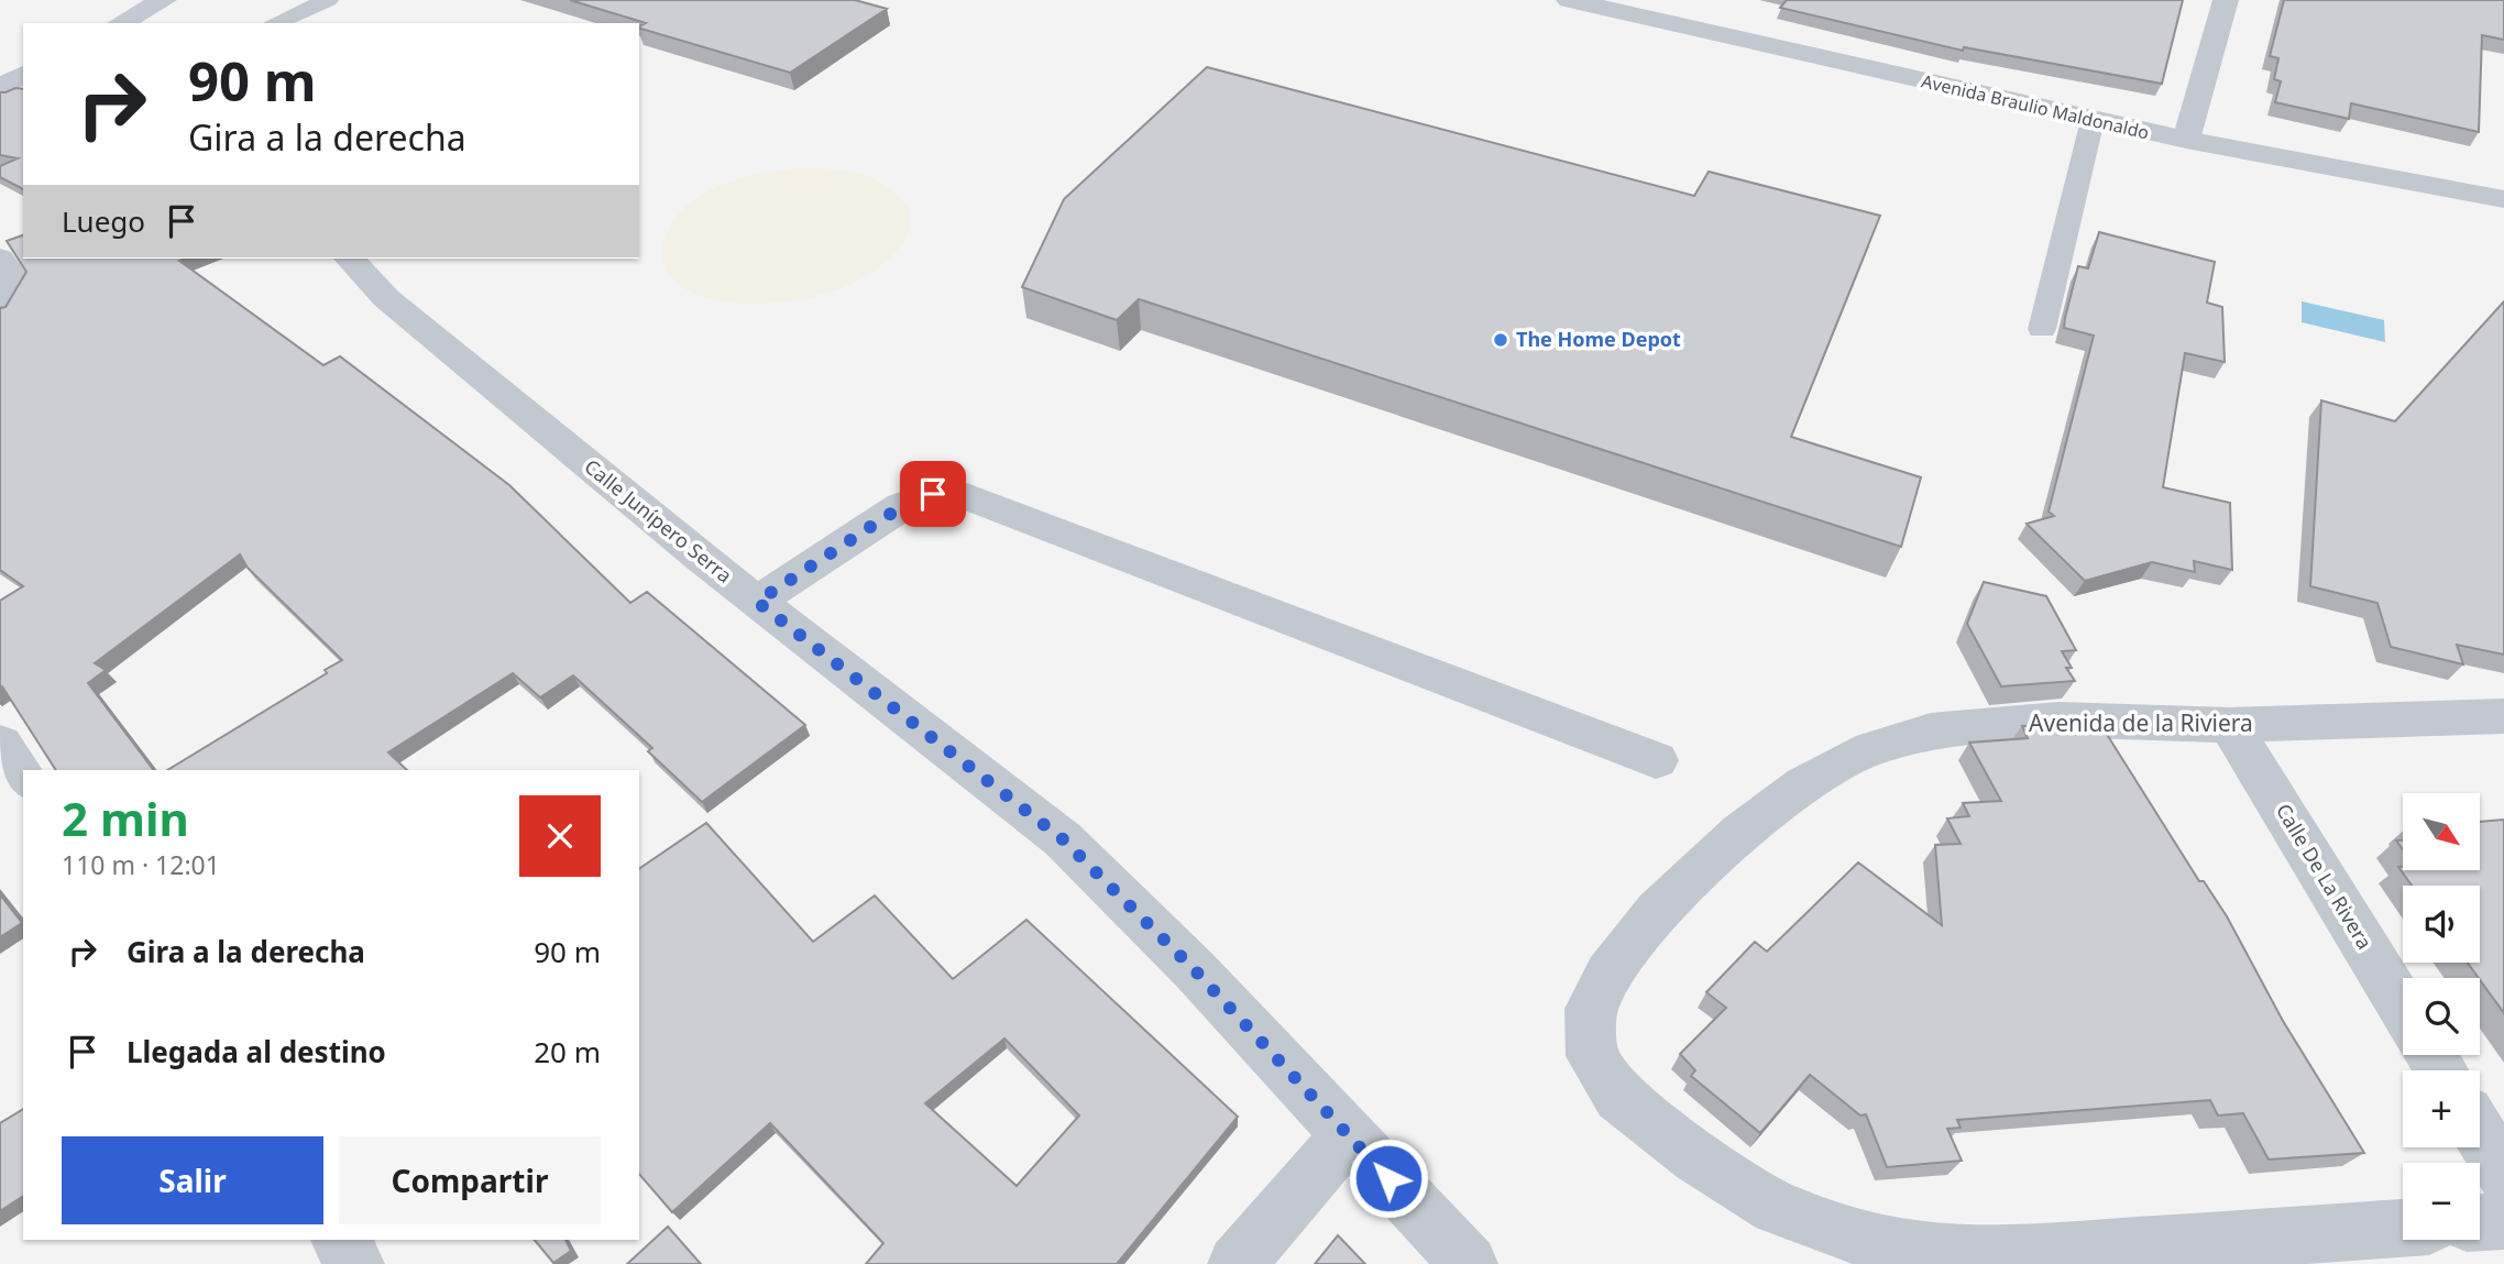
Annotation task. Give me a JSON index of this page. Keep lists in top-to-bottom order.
{
  "streets": {
    "street": [
      "Avenida Braulio Maldonaldo",
      "Calle Junípero Serra",
      "Avenida de la Riviera",
      "Calle De La Rivera"
    ]
  },
  "crossings": [
    ["Avenida de la Riviera", "Calle De La Rivera"]
  ],
  "places": ["The Home Depot"],
  "north": "bottom right",
  "page": {
    "turn": ["90 m", "Gira a la derecha"],
    "then": "Luego",
    "heading": ["2 min", "110 m · 12:01"],
    "map_buttons": ["+", "−"],
    "list": [
      {
        "name": "Gira a la derecha",
        "value": "90 m"
      },
      {
        "name": "Llegada al destino",
        "value": "20 m"
      }
    ],
    "buttons": ["Salir", "Compartir"]
  }
}
